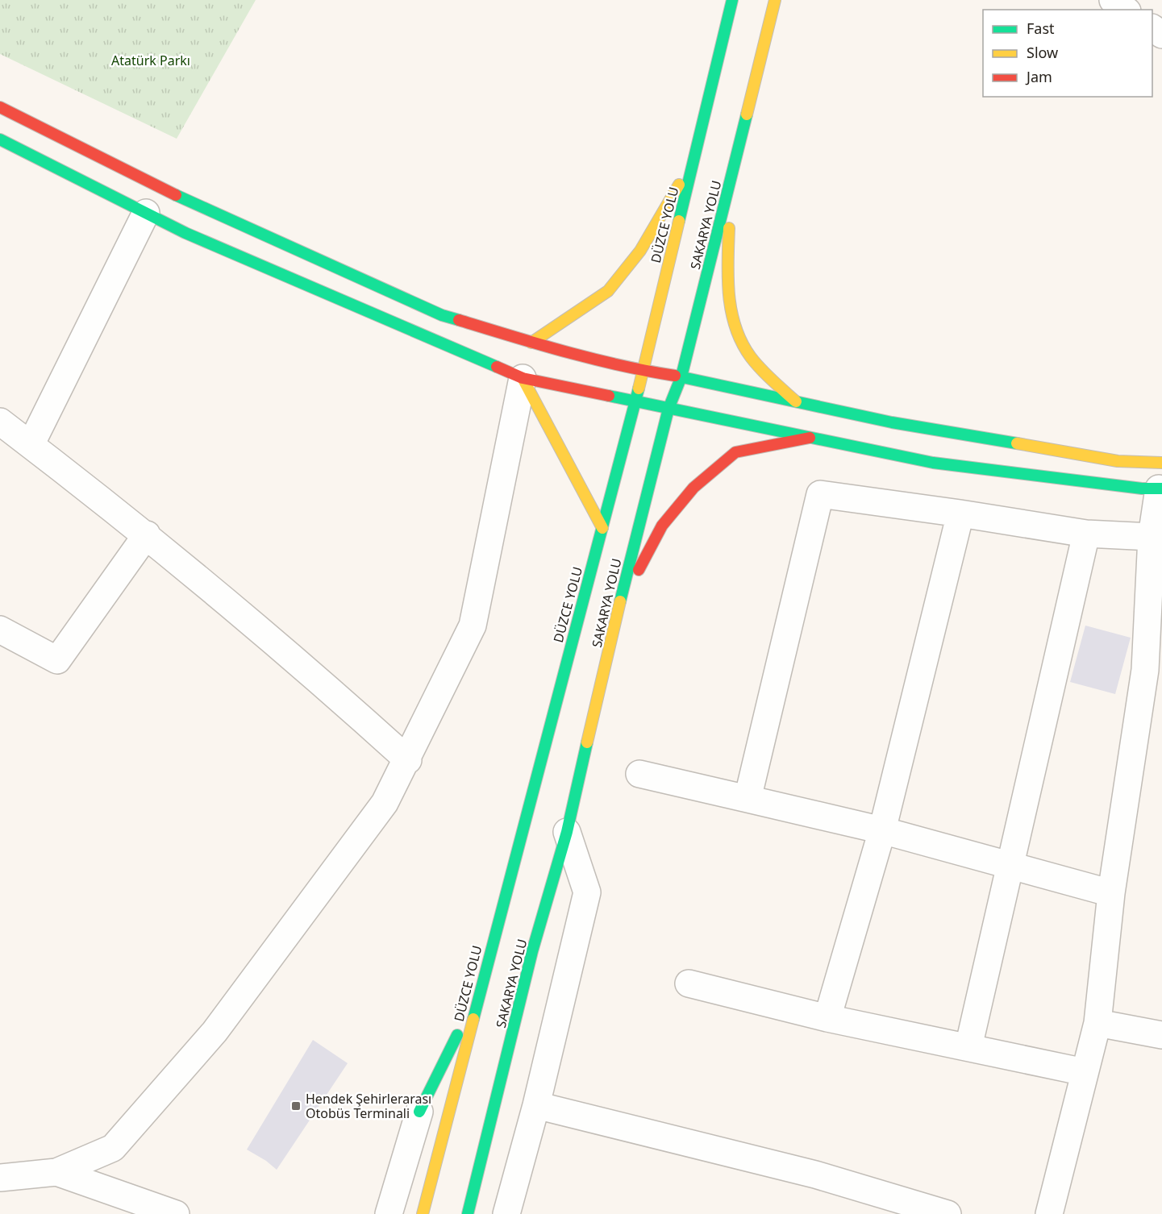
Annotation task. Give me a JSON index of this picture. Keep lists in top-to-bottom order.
{
  "streets": {
    "main road": ["DÜZCE YOLU", "SAKARYA YOLU"]
  },
  "parks": ["Atatürk Parkı"],
  "places": {
    "transit": ["Hendek Şehirlerarası Otobüs Terminali"]
  },
  "legend": ["Fast", "Slow", "Jam"]
}
